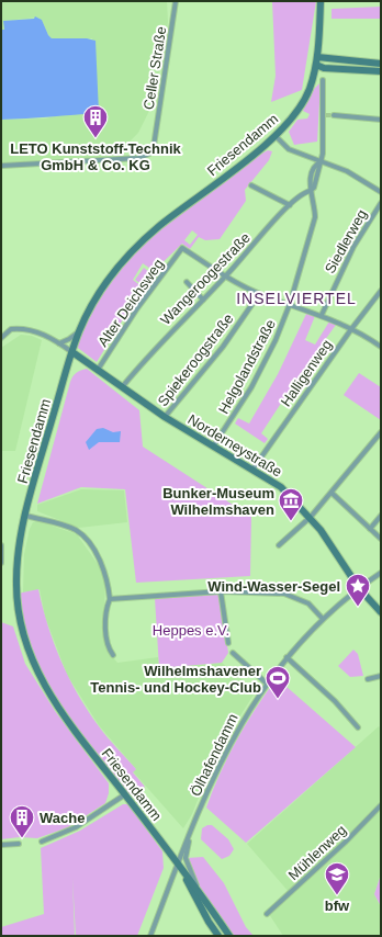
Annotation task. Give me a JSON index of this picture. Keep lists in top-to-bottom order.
{
  "streets": {
    "main road": ["Friesendamm", "Norderneystraße"],
    "street": [
      "Celler Straße",
      "Siedlerweg",
      "Wangeroogestraße",
      "Alter Deichsweg",
      "Spiekeroogstraße",
      "Helgolandstraße",
      "Halligenweg",
      "Ölhafendamm",
      "Mühlenweg"
    ]
  },
  "crossings": [
    ["Friesendamm", "Norderneystraße"],
    ["Friesendamm", "Ölhafendamm"],
    ["Wangeroogestraße", "Alter Deichsweg"],
    ["Wangeroogestraße", "Helgolandstraße"],
    ["Wangeroogestraße", "Norderneystraße"],
    ["Alter Deichsweg", "Norderneystraße"],
    ["Spiekeroogstraße", "Norderneystraße"],
    ["Helgolandstraße", "Norderneystraße"],
    ["Halligenweg", "Norderneystraße"],
    ["Norderneystraße", "Ölhafendamm"]
  ],
  "districts": ["INSELVIERTEL"],
  "parks": ["Heppes e.V."],
  "places": {
    "building": ["LETO Kunststoff-Technik GmbH & Co. KG", "Wache"],
    "museum": ["Bunker-Museum Wilhelmshaven"],
    "place": ["Wind-Wasser-Segel"],
    "sports": ["Wilhelmshavener Tennis- und Hockey-Club"],
    "school or university": ["bfw"]
  }
}
